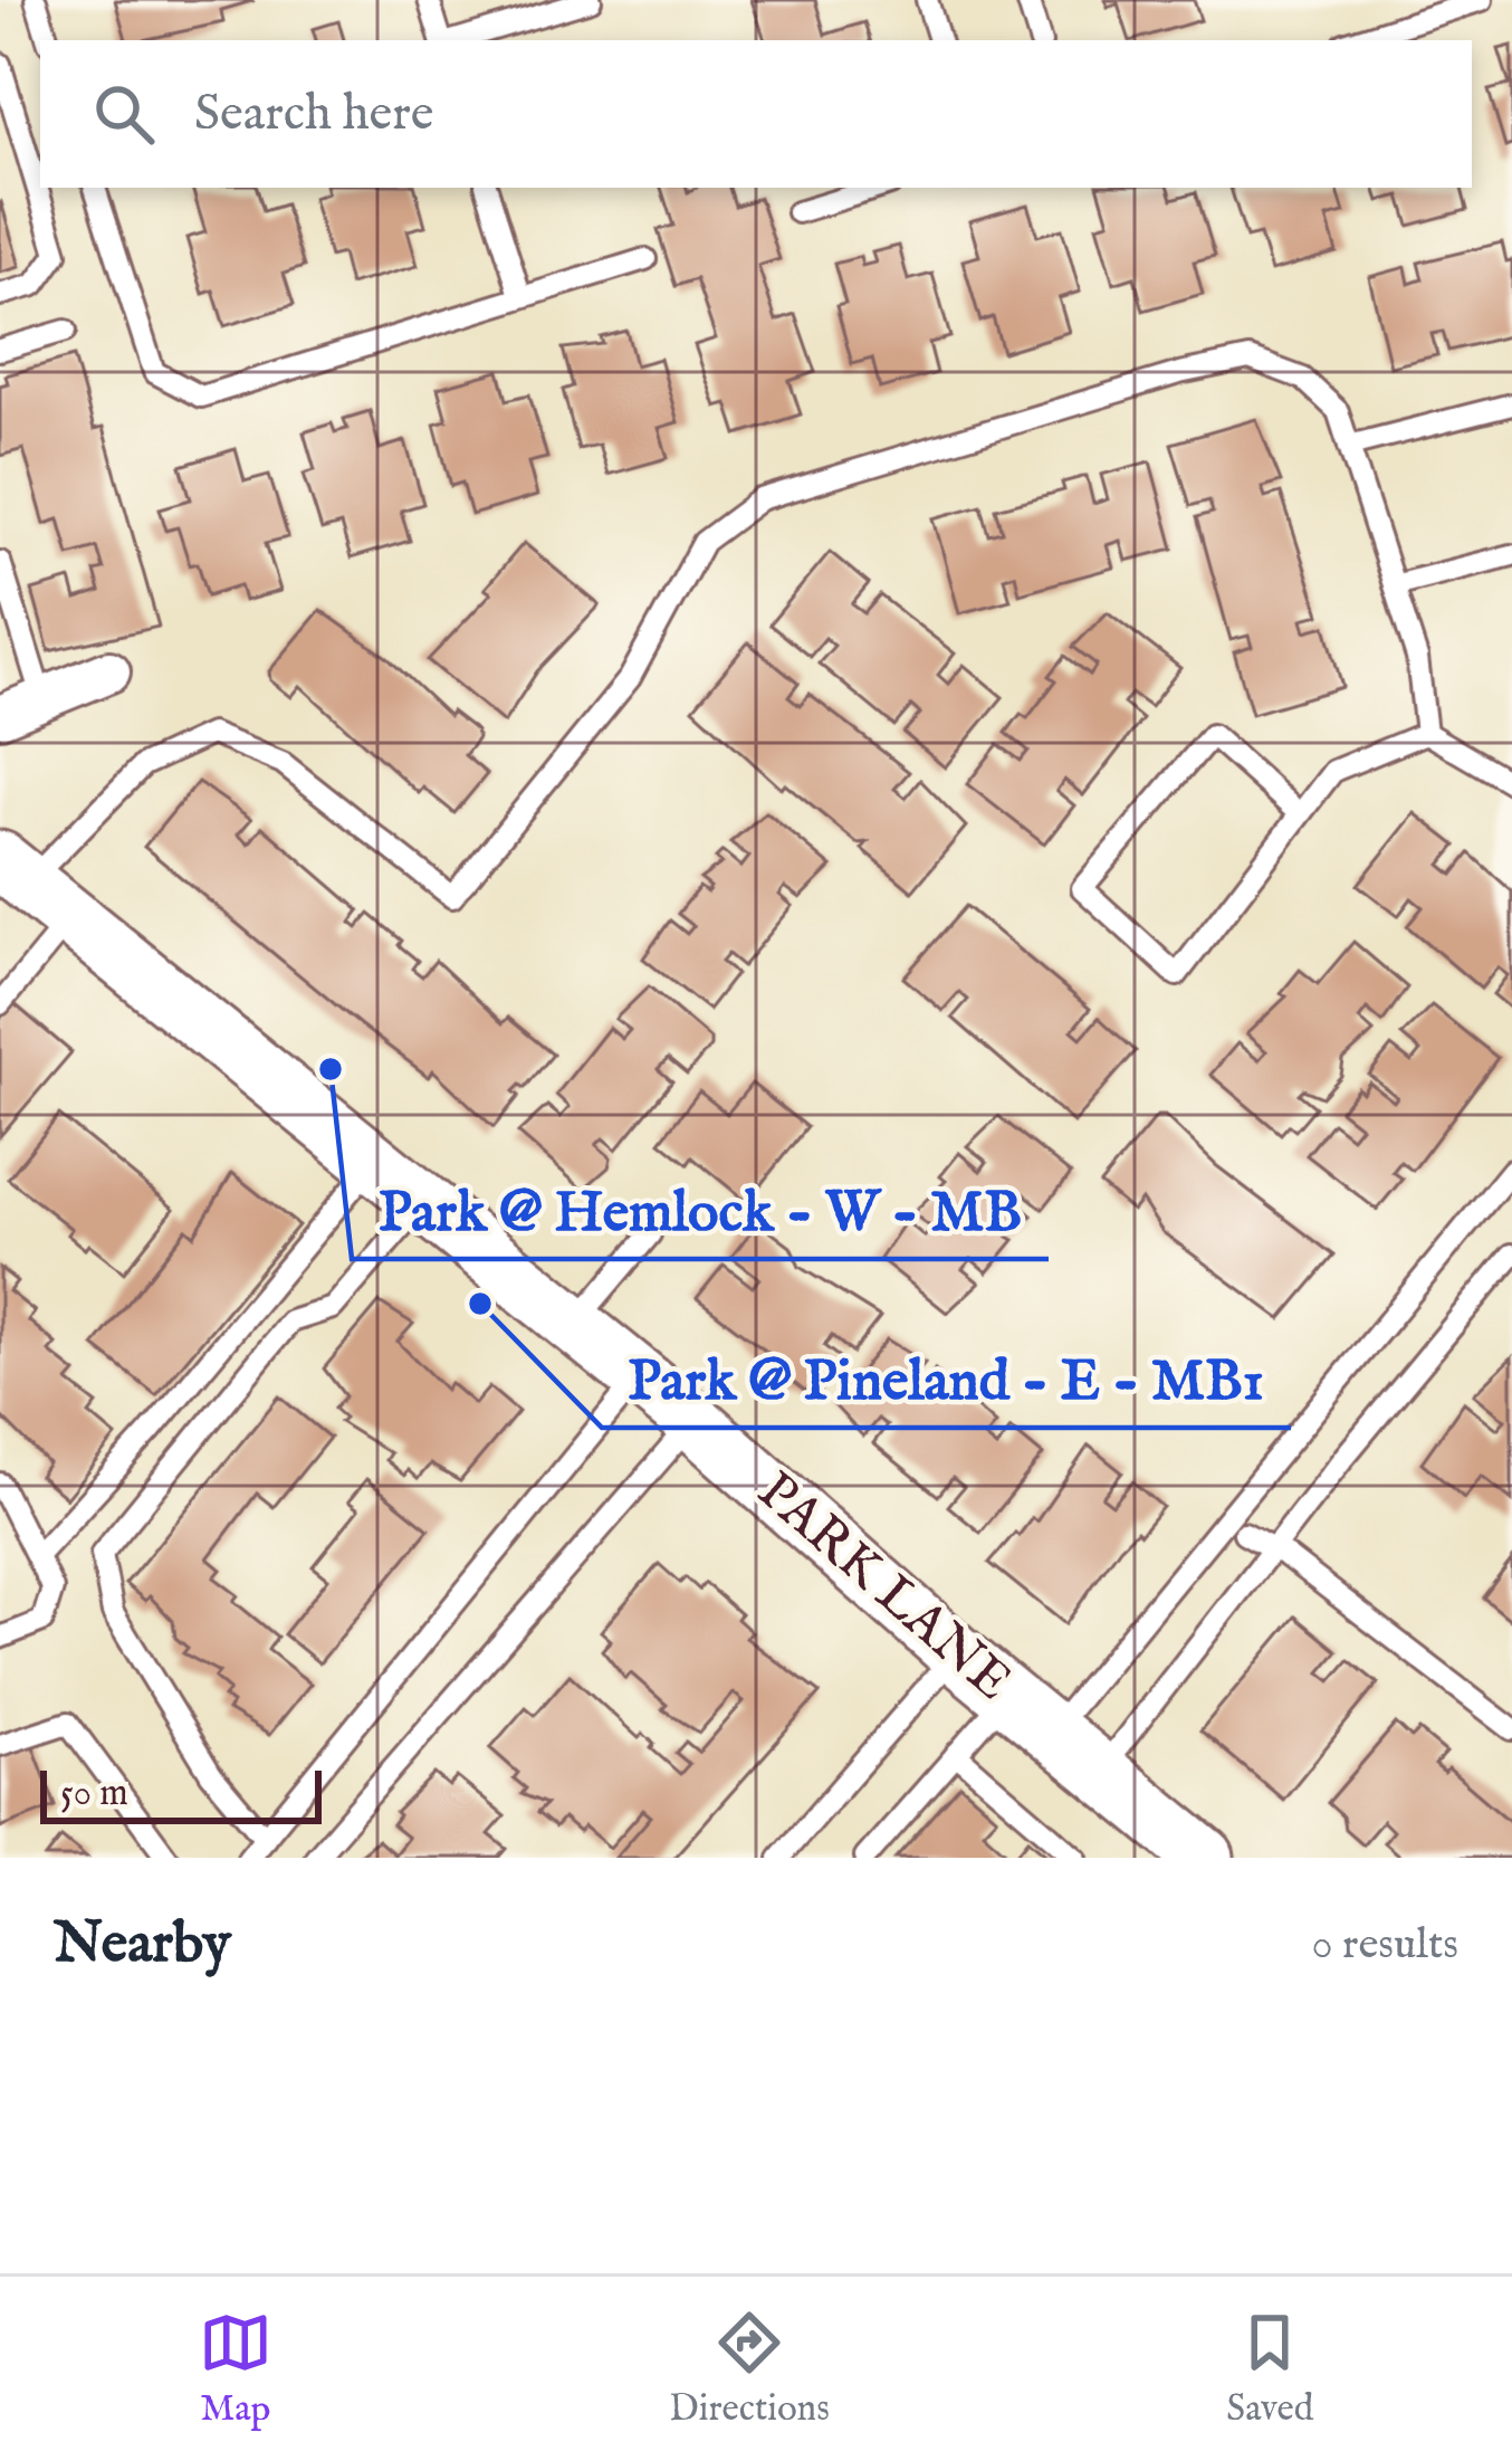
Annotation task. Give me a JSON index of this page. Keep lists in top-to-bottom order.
{
  "streets": {
    "main road": ["PARK LANE"]
  },
  "places": ["Park @ Hemlock - W - MB", "Park @ Pineland - E - MB1"],
  "scale_bar": "50 m",
  "page": {
    "search": "Search here",
    "scale": "50 m",
    "heading": ["Nearby", "0 results"],
    "nav": ["Map", "Directions", "Saved"]
  }
}
